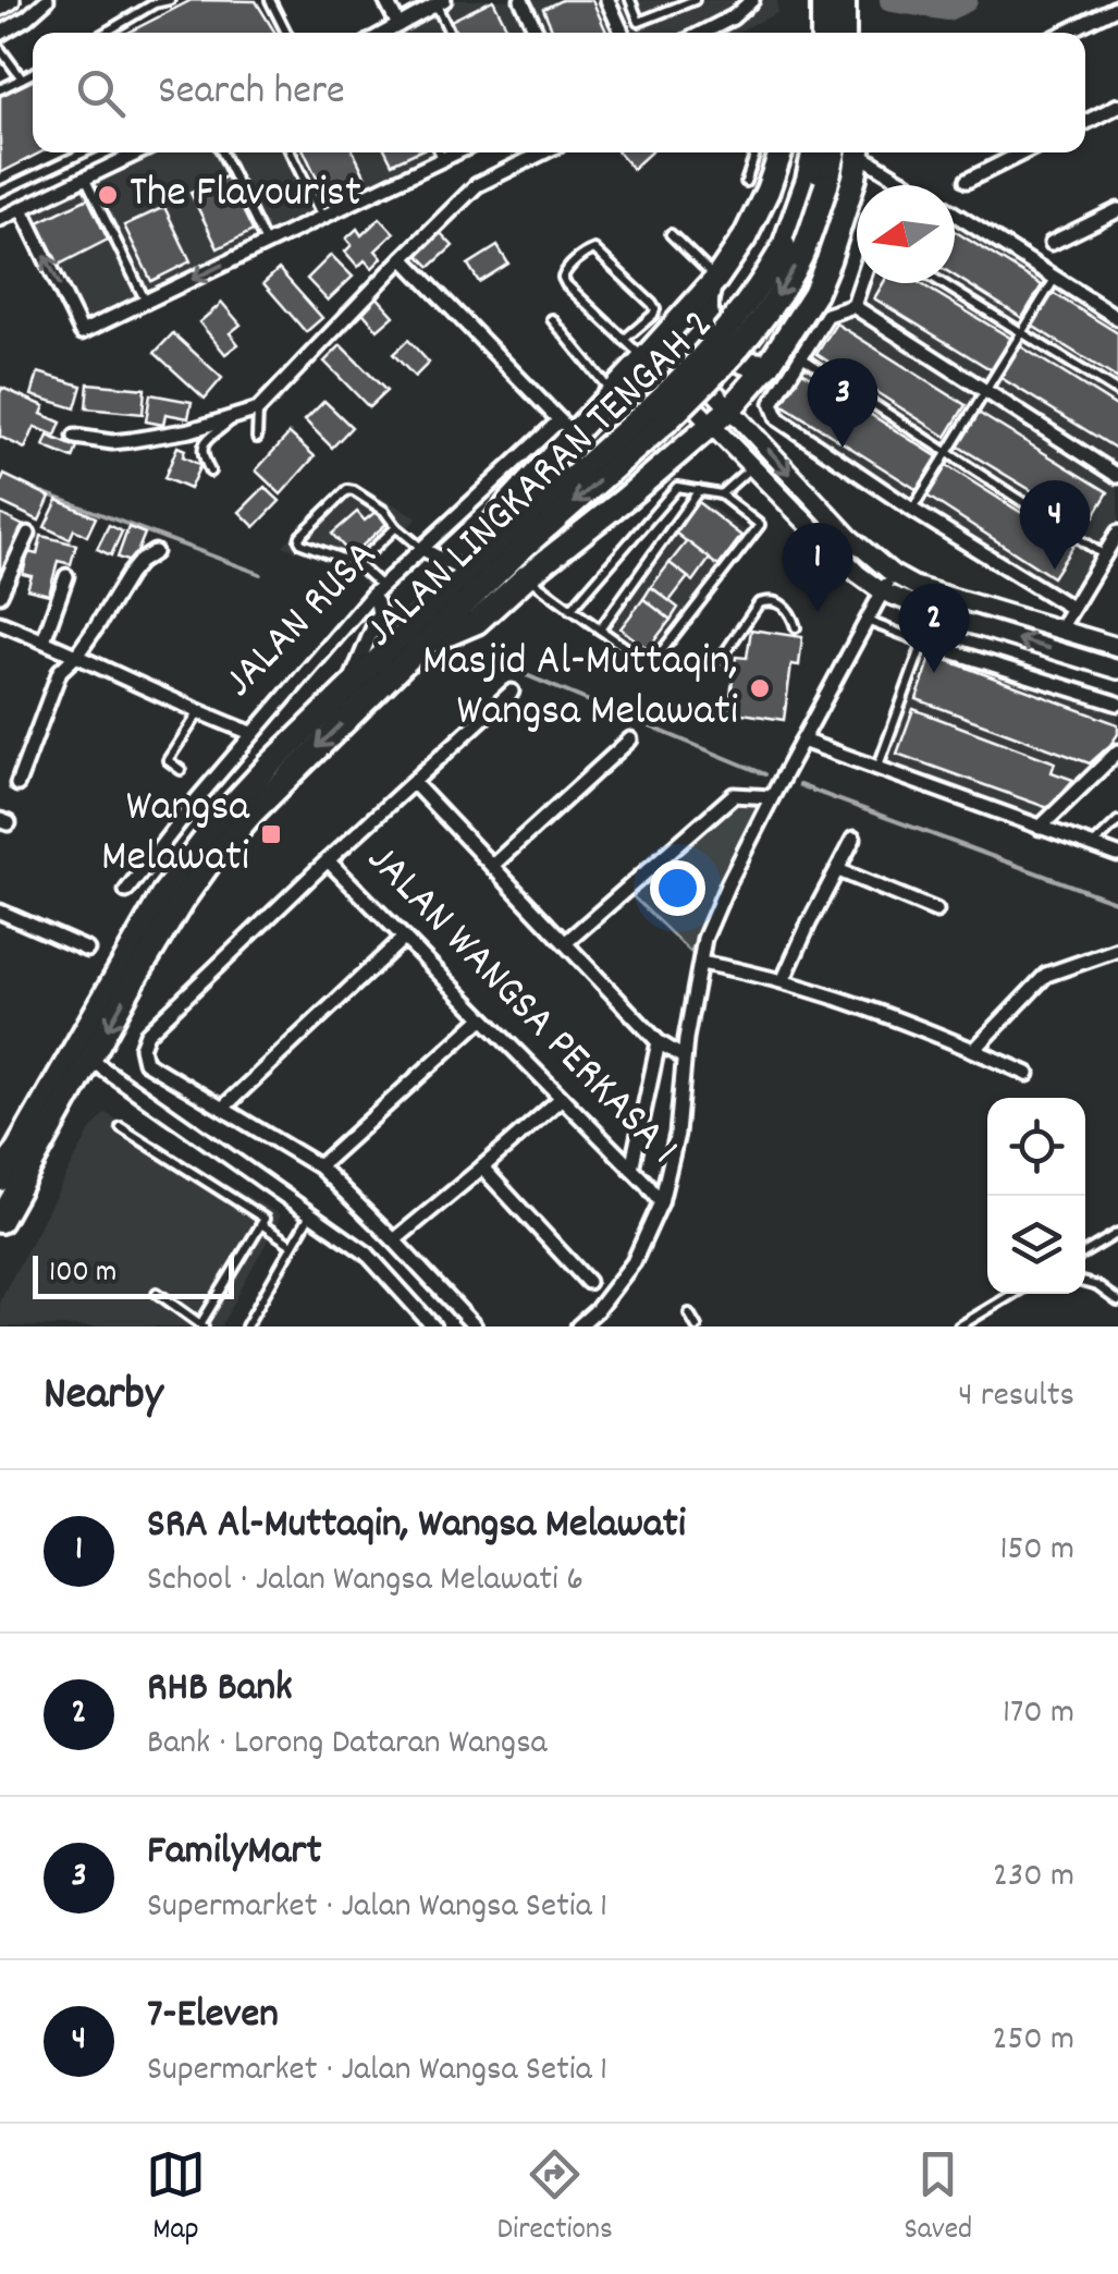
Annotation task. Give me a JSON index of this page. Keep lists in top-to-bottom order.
{
  "streets": {
    "highway": ["JALAN LINGKARAN TENGAH 2"],
    "street": ["JALAN RUSA", "JALAN WANGSA PERKASA 1"]
  },
  "places": {
    "other": ["The Flavourist", "Masjid Al-Muttaqin, Wangsa Melawati"],
    "transit": ["Wangsa Melawati"]
  },
  "scale_bar": "100 m",
  "north": "left",
  "page": {
    "search": "Search here",
    "pins": [
      "3",
      "4",
      "1",
      "2"
    ],
    "scale": "100 m",
    "heading": ["Nearby", "4 results"],
    "list": [
      {
        "mark": "1",
        "name": "SRA Al-Muttaqin, Wangsa Melawati",
        "note": "School · Jalan Wangsa Melawati 6",
        "value": "150 m"
      },
      {
        "mark": "2",
        "name": "RHB Bank",
        "note": "Bank · Lorong Dataran Wangsa",
        "value": "170 m"
      },
      {
        "mark": "3",
        "name": "FamilyMart",
        "note": "Supermarket · Jalan Wangsa Setia 1",
        "value": "230 m"
      },
      {
        "mark": "4",
        "name": "7-Eleven",
        "note": "Supermarket · Jalan Wangsa Setia 1",
        "value": "250 m"
      }
    ],
    "nav": ["Map", "Directions", "Saved"]
  }
}
